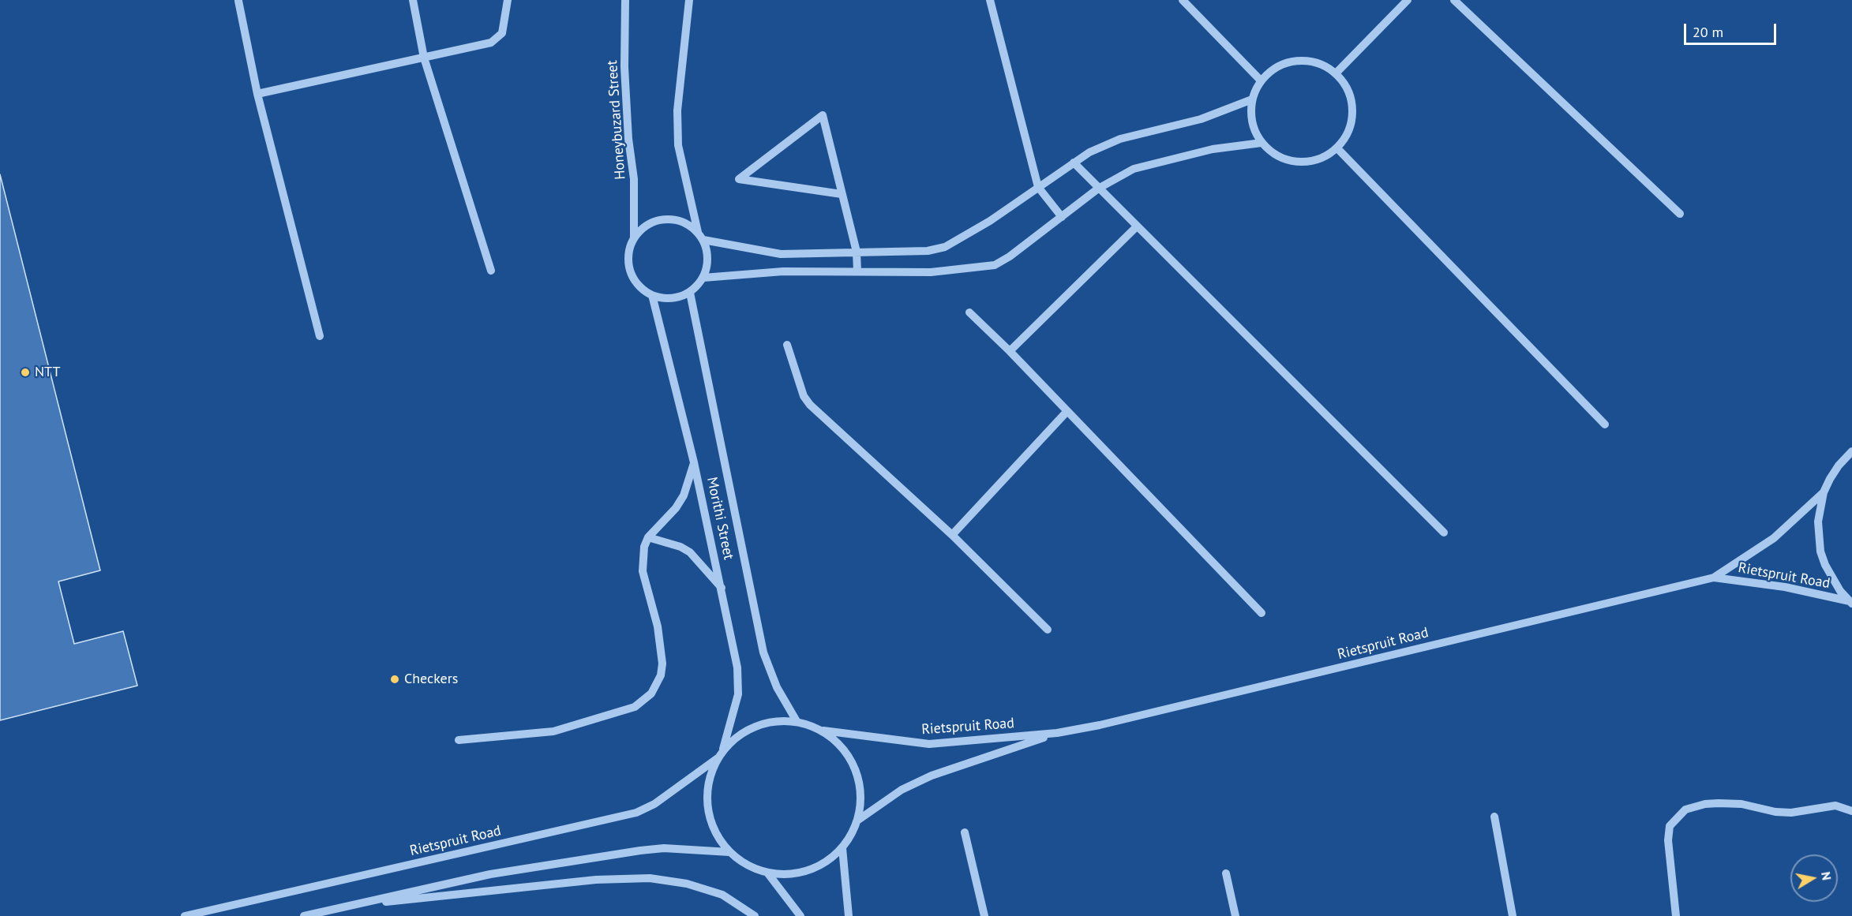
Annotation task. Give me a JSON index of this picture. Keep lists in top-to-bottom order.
{
  "streets": {
    "street": ["Honeybuzard Street", "Morithi Street", "Rietspruit Road"]
  },
  "crossings": [
    ["Honeybuzard Street", "Morithi Street"],
    ["Morithi Street", "Rietspruit Road"]
  ],
  "places": ["NTT", "Checkers"],
  "scale_bar": "20 m",
  "north": "right"
}
